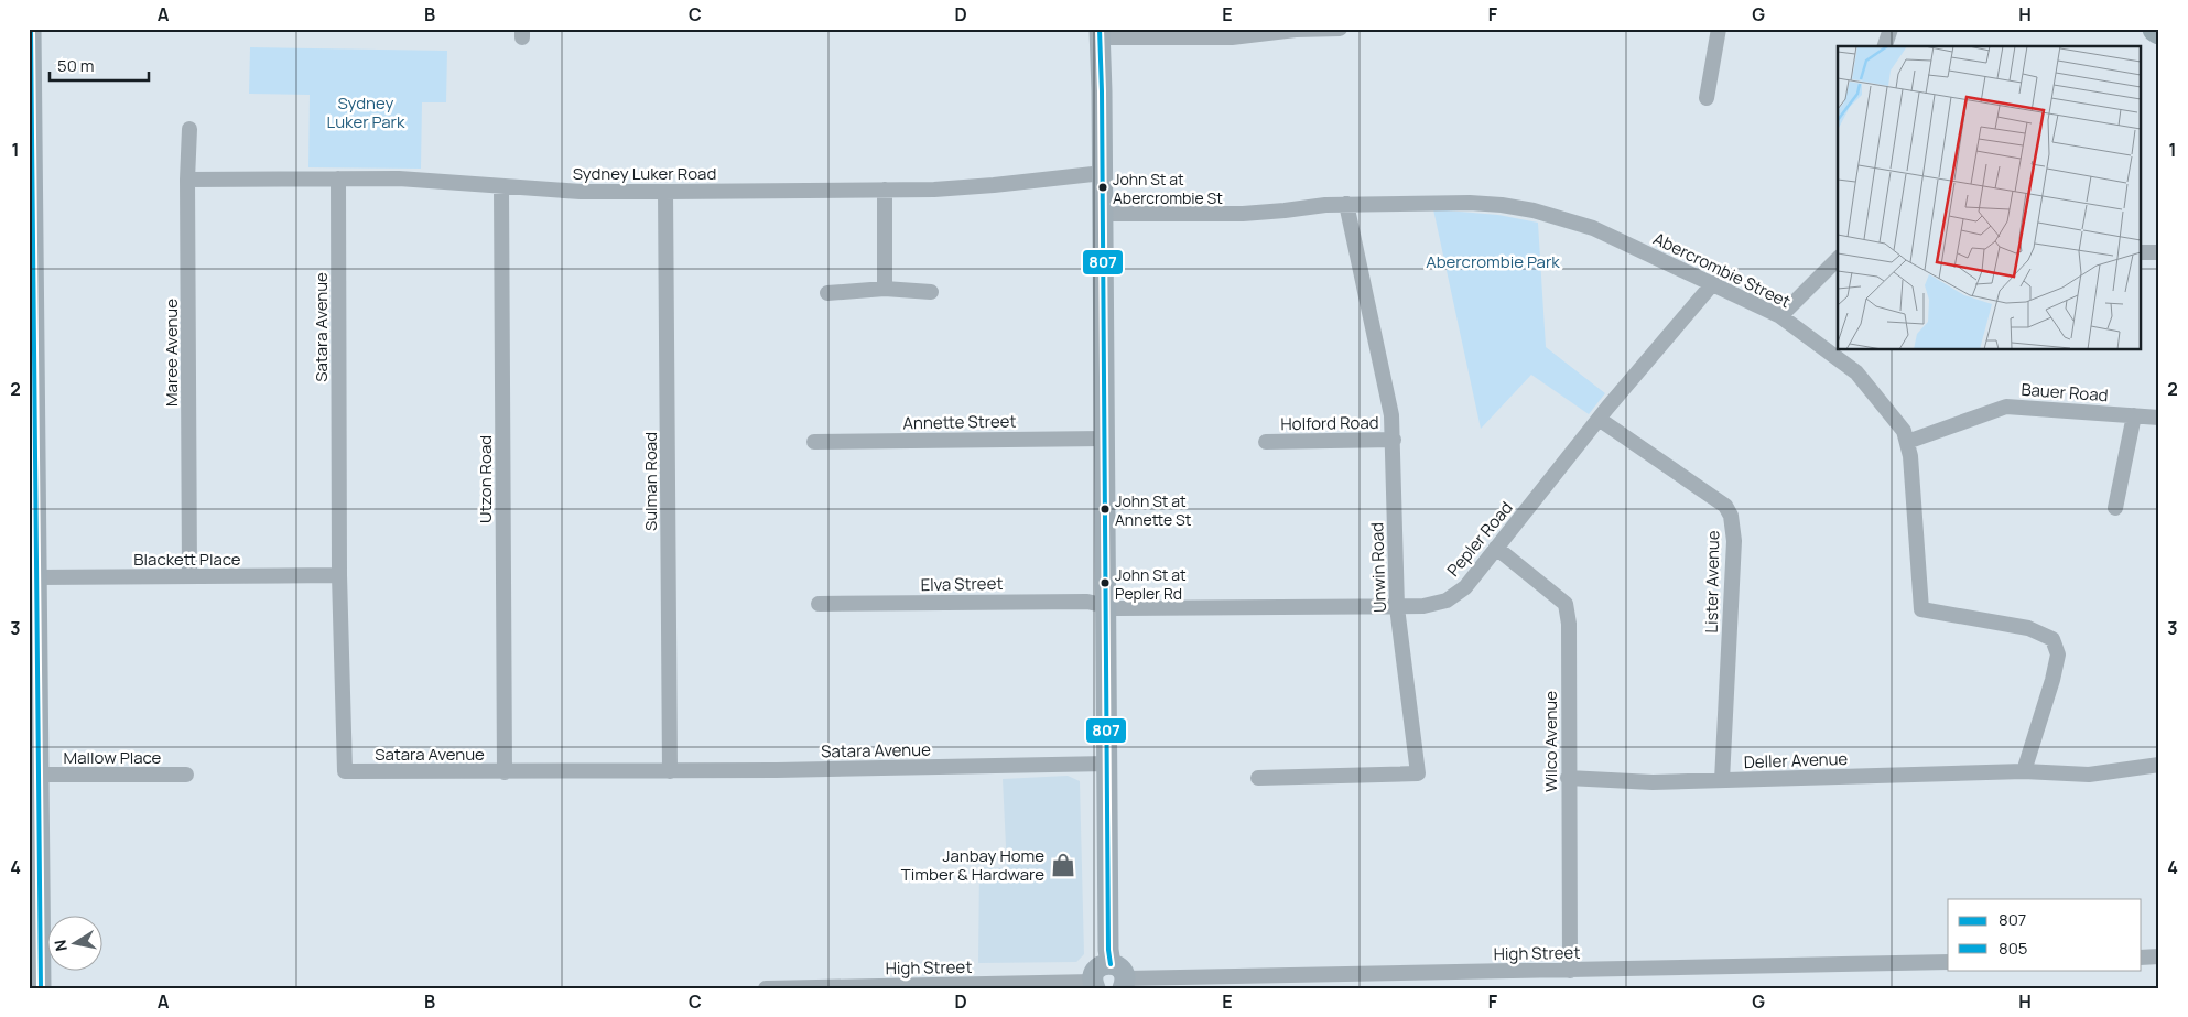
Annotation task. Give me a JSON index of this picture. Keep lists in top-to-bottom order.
{
  "streets": {
    "street": [
      "Sydney Luker Road",
      "Abercrombie Street",
      "Satara Avenue",
      "Maree Avenue",
      "Bauer Road",
      "Annette Street",
      "Holford Road",
      "Utzon Road",
      "Sulman Road",
      "Pepler Road",
      "Blackett Place",
      "Unwin Road",
      "Lister Avenue",
      "Elva Street",
      "Wilco Avenue",
      "Mallow Place",
      "Deller Avenue",
      "High Street"
    ]
  },
  "crossings": [
    ["Sydney Luker Road", "Satara Avenue"],
    ["Sydney Luker Road", "Maree Avenue"],
    ["Sydney Luker Road", "Utzon Road"],
    ["Sydney Luker Road", "Sulman Road"],
    ["Abercrombie Street", "Bauer Road"],
    ["Abercrombie Street", "Pepler Road"],
    ["Abercrombie Street", "Unwin Road"],
    ["Abercrombie Street", "Deller Avenue"],
    ["Satara Avenue", "Utzon Road"],
    ["Satara Avenue", "Sulman Road"],
    ["Satara Avenue", "Blackett Place"],
    ["Maree Avenue", "Blackett Place"],
    ["Holford Road", "Unwin Road"],
    ["Pepler Road", "Unwin Road"],
    ["Pepler Road", "Lister Avenue"],
    ["Pepler Road", "Elva Street"],
    ["Pepler Road", "Wilco Avenue"],
    ["Lister Avenue", "Deller Avenue"],
    ["Wilco Avenue", "Deller Avenue"],
    ["Wilco Avenue", "High Street"]
  ],
  "parks": ["Sydney Luker Park", "Abercrombie Park"],
  "places": {
    "other": ["John St at Abercrombie St", "John St at Annette St", "John St at Pepler Rd"],
    "shop": ["Janbay Home Timber & Hardware"]
  },
  "lines": ["transit line 807", "transit line 805"],
  "legend": ["807", "805"],
  "scale_bar": "50 m",
  "north": "left",
  "grid": {
    "columns": [
      "A",
      "B",
      "C",
      "D",
      "E",
      "F",
      "G",
      "H"
    ],
    "rows": [
      "1",
      "2",
      "3",
      "4"
    ]
  }
}
